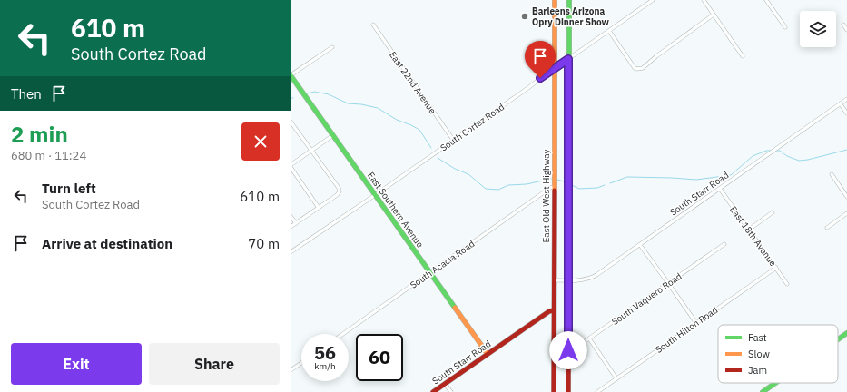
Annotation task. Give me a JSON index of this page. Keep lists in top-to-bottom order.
{
  "streets": {
    "main road": ["South Starr Road", "East Old West Highway", "East Southern Avenue"],
    "street": [
      "East 22nd Avenue",
      "South Cortez Road",
      "East 18th Avenue",
      "South Acacia Road",
      "South Vaquero Road",
      "South Hilton Road"
    ]
  },
  "crossings": [
    ["East 22nd Avenue", "South Cortez Road"],
    ["South Cortez Road", "East Old West Highway"],
    ["South Cortez Road", "East Southern Avenue"],
    ["South Starr Road", "East Old West Highway"],
    ["South Starr Road", "East Southern Avenue"],
    ["South Starr Road", "East 18th Avenue"],
    ["East Old West Highway", "South Acacia Road"],
    ["East Southern Avenue", "South Acacia Road"],
    ["East 18th Avenue", "South Hilton Road"]
  ],
  "places": ["Barleens Arizona Opry Dinner Show"],
  "legend": ["Fast", "Slow", "Jam"],
  "page": {
    "turn": ["610 m", "South Cortez Road"],
    "then": "Then",
    "heading": ["2 min", "680 m · 11:24"],
    "list": [
      {
        "name": "Turn left",
        "note": "South Cortez Road",
        "value": "610 m"
      },
      {
        "name": "Arrive at destination",
        "value": "70 m"
      }
    ],
    "speed": "56 km/h",
    "limit": "60",
    "buttons": ["Exit", "Share"]
  }
}
